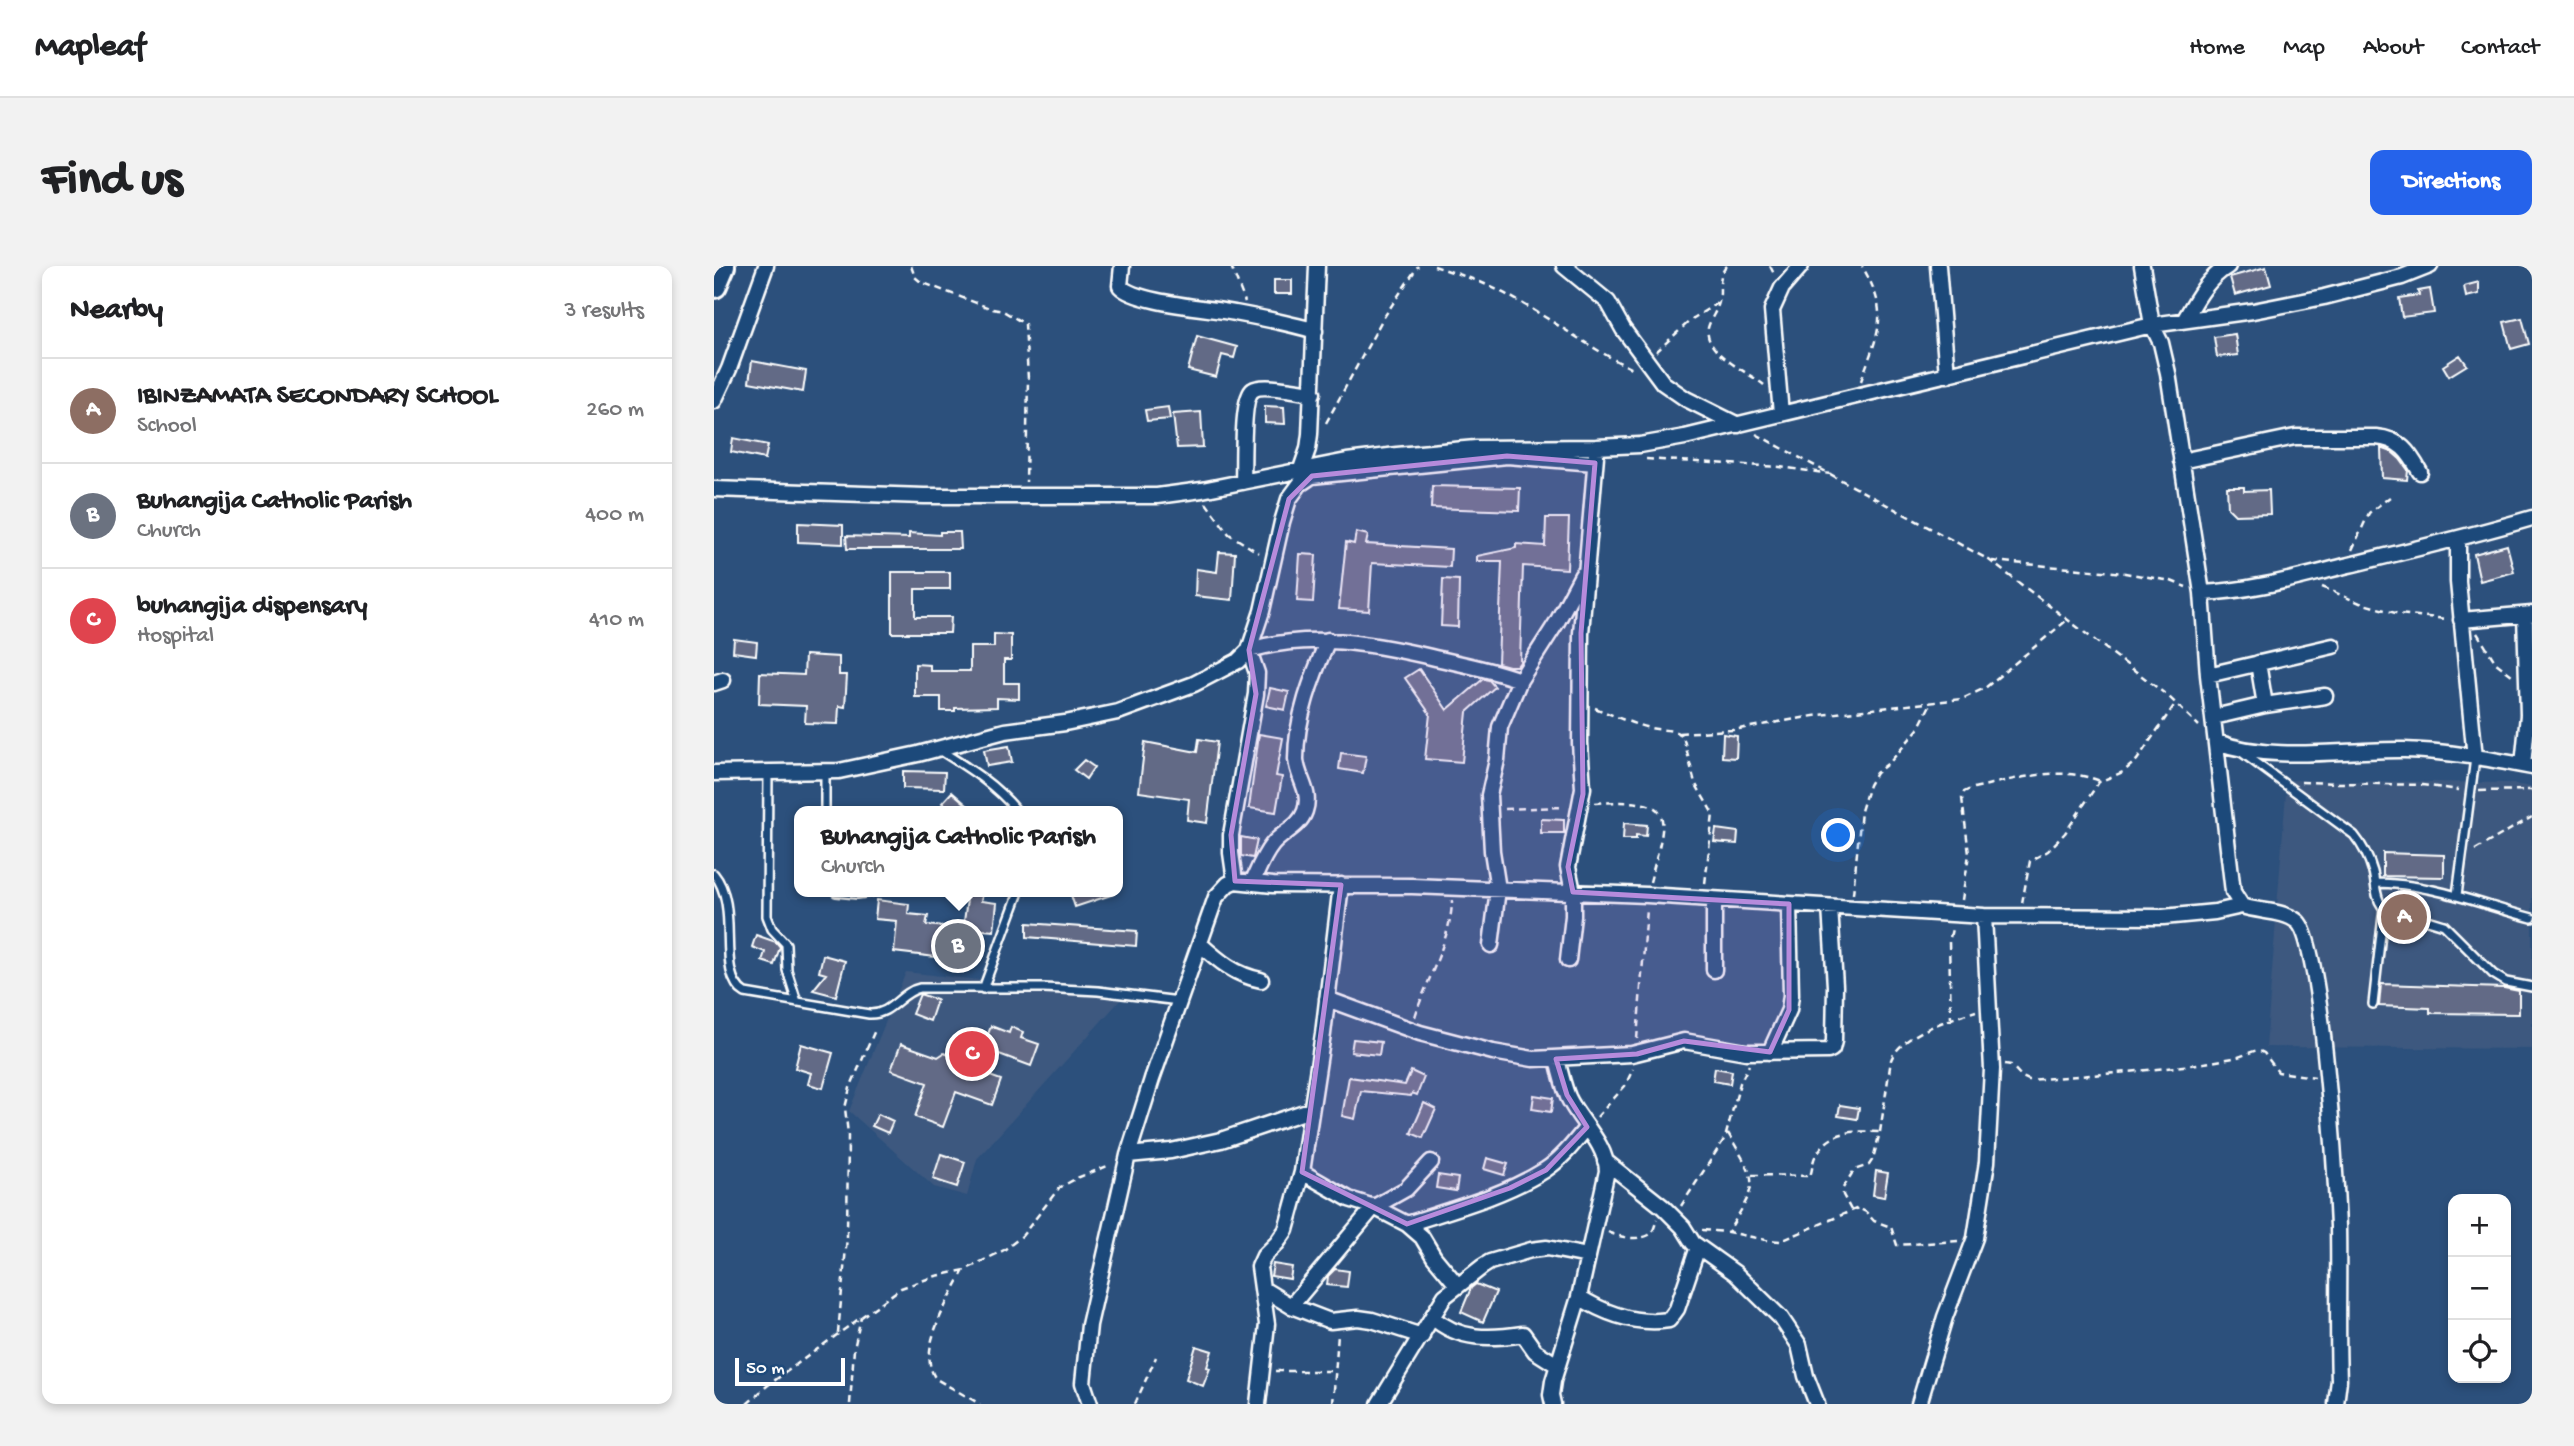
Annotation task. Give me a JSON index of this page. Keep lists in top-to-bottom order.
{
  "scale_bar": "50 m",
  "page": {
    "header": "Mapleaf",
    "nav": [
      "Home",
      "Map",
      "About",
      "Contact"
    ],
    "buttons": "Directions",
    "title": "Find us",
    "heading": ["Nearby", "3 results"],
    "list": [
      {
        "mark": "A",
        "name": "IBINZAMATA SECONDARY SCHOOL",
        "note": "School",
        "value": "260 m"
      },
      {
        "mark": "B",
        "name": "Buhangija Catholic Parish",
        "note": "Church",
        "value": "400 m"
      },
      {
        "mark": "C",
        "name": "buhangija dispensary",
        "note": "Hospital",
        "value": "410 m"
      }
    ],
    "popup": ["Buhangija Catholic Parish", "Church"],
    "pins": ["A", "B", "C"],
    "map_buttons": ["+", "−"],
    "scale": "50 m"
  }
}
